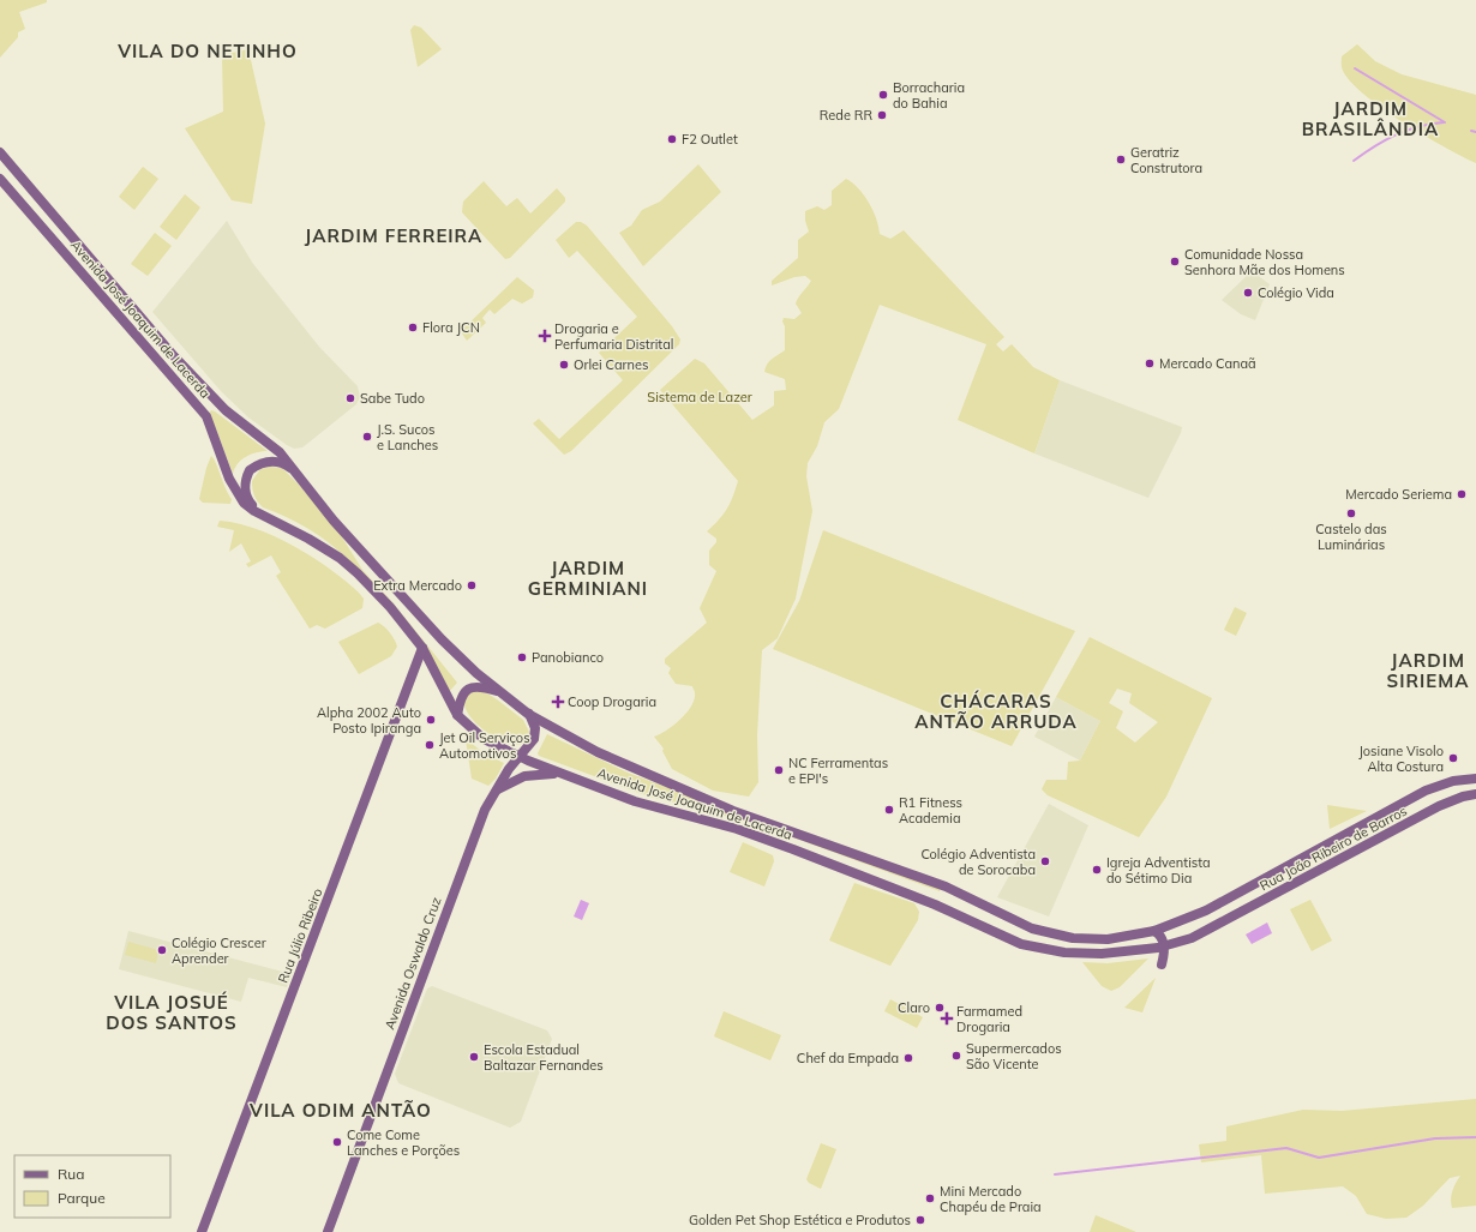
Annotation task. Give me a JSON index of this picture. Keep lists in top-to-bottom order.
{
  "streets": {
    "main road": [
      "Avenida José Joaquim de Lacerda",
      "Rua João Ribeiro de Barros",
      "Rua Júlio Ribeiro",
      "Avenida Oswaldo Cruz"
    ]
  },
  "crossings": [
    ["Avenida José Joaquim de Lacerda", "Rua João Ribeiro de Barros"],
    ["Avenida José Joaquim de Lacerda", "Rua Júlio Ribeiro"],
    ["Avenida José Joaquim de Lacerda", "Avenida Oswaldo Cruz"]
  ],
  "districts": [
    "VILA DO NETINHO",
    "JARDIM BRASILÂNDIA",
    "JARDIM FERREIRA",
    "JARDIM GERMINIANI",
    "JARDIM SIRIEMA",
    "CHÁCARAS ANTÃO ARRUDA",
    "VILA JOSUÉ DOS SANTOS",
    "VILA ODIM ANTÃO"
  ],
  "parks": ["Sistema de Lazer"],
  "places": {
    "other": [
      "Borracharia do Bahia",
      "Rede RR",
      "F2 Outlet",
      "Geratriz Construtora",
      "Comunidade Nossa Senhora Mãe dos Homens",
      "Colégio Vida",
      "Flora JCN",
      "Mercado Canaã",
      "Orlei Carnes",
      "Sabe Tudo",
      "J.S. Sucos e Lanches",
      "Mercado Seriema",
      "Castelo das Luminárias",
      "Extra Mercado",
      "Panobianco",
      "Alpha 2002 Auto Posto Ipiranga",
      "Jet Oil Serviços Automotivos",
      "Josiane Visolo Alta Costura",
      "NC Ferramentas e EPI's",
      "R1 Fitness Academia",
      "Colégio Adventista de Sorocaba",
      "Igreja Adventista do Sétimo Dia",
      "Colégio Crescer Aprender",
      "Claro",
      "Supermercados São Vicente",
      "Escola Estadual Baltazar Fernandes",
      "Chef da Empada",
      "Come Come Lanches e Porções",
      "Mini Mercado Chapéu de Praia",
      "Golden Pet Shop Estética e Produtos"
    ],
    "health": ["Drogaria e Perfumaria Distrital", "Coop Drogaria", "Farmamed Drogaria"]
  },
  "legend": ["Rua", "Parque"]
}
